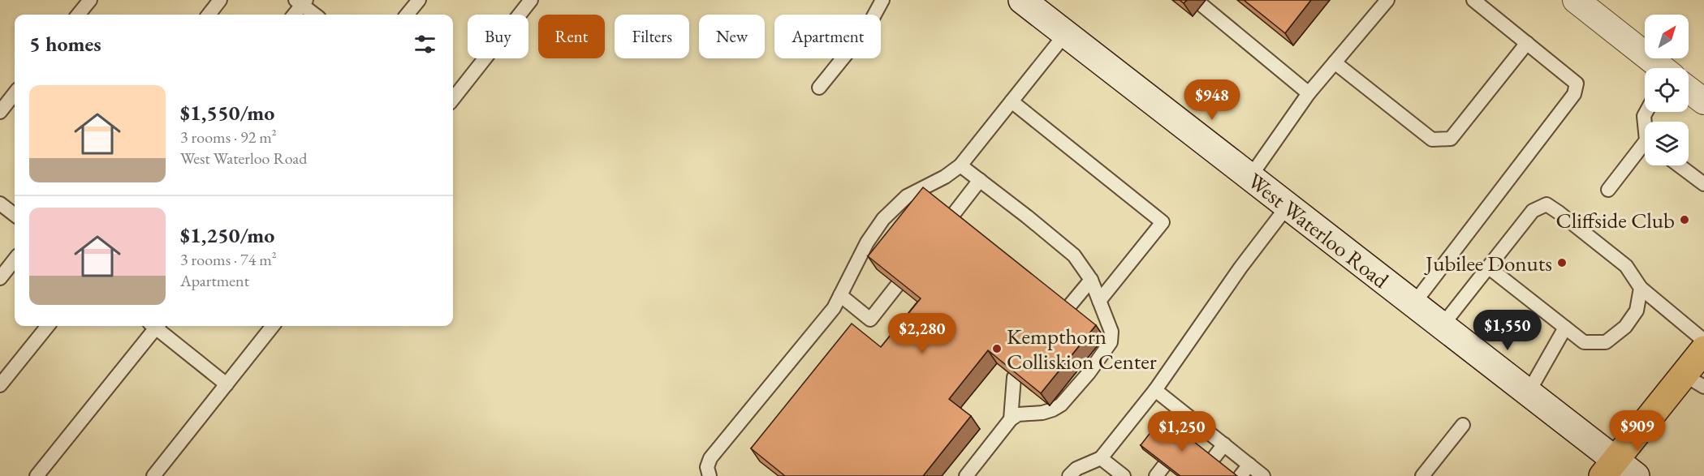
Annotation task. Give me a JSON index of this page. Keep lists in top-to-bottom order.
{
  "streets": {
    "main road": ["West Waterloo Road"]
  },
  "places": ["Cliffside Club", "Jubilee Donuts", "Kempthorn Colliskion Center"],
  "north": "top right",
  "page": {
    "chip": [
      "Buy",
      "Rent",
      "Filters",
      "New",
      "Apartment"
    ],
    "heading": "5 homes",
    "list": [
      {
        "name": "$1,550/mo",
        "note": "3 rooms · 92 m² · West Waterloo Road"
      },
      {
        "name": "$1,250/mo",
        "note": "3 rooms · 74 m² · Apartment"
      }
    ],
    "price": [
      "$948",
      "$1,550",
      "$2,280",
      "$909",
      "$1,250"
    ]
  }
}
